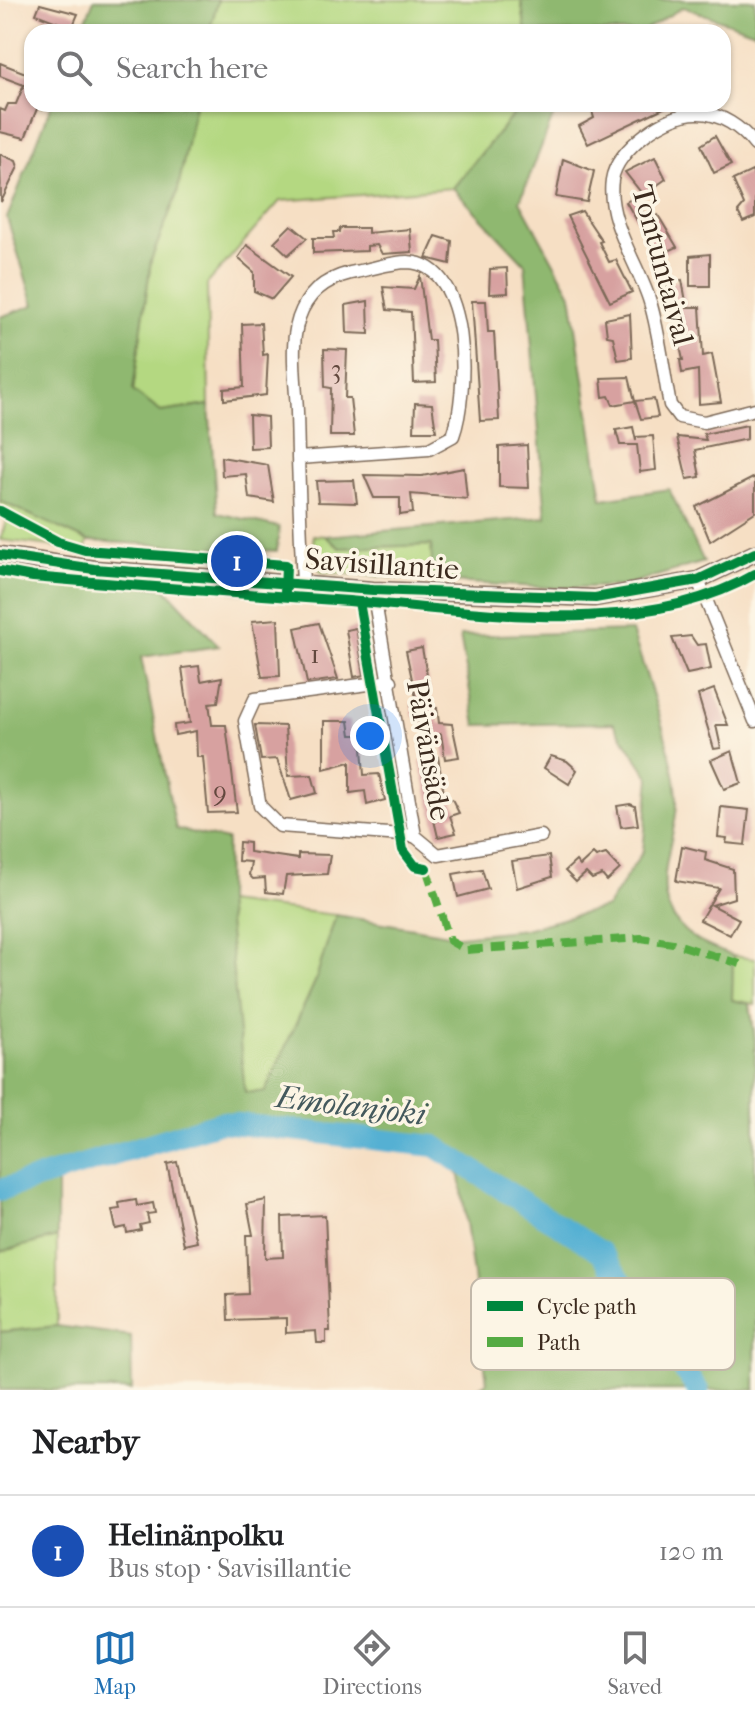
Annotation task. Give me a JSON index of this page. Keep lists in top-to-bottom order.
{
  "streets": {
    "street": ["Tontuntaival", "Savisillantie", "Päivänsäde"]
  },
  "crossings": [
    ["Savisillantie", "Päivänsäde"]
  ],
  "water": ["Emolanjoki"],
  "house_numbers": ["3", "1", "9"],
  "legend": ["Cycle path", "Path"],
  "page": {
    "search": "Search here",
    "pins": "1",
    "heading": "Nearby",
    "list": [
      {
        "mark": "1",
        "name": "Helinänpolku",
        "note": "Bus stop · Savisillantie",
        "value": "120 m"
      }
    ],
    "nav": ["Map", "Directions", "Saved"]
  }
}
